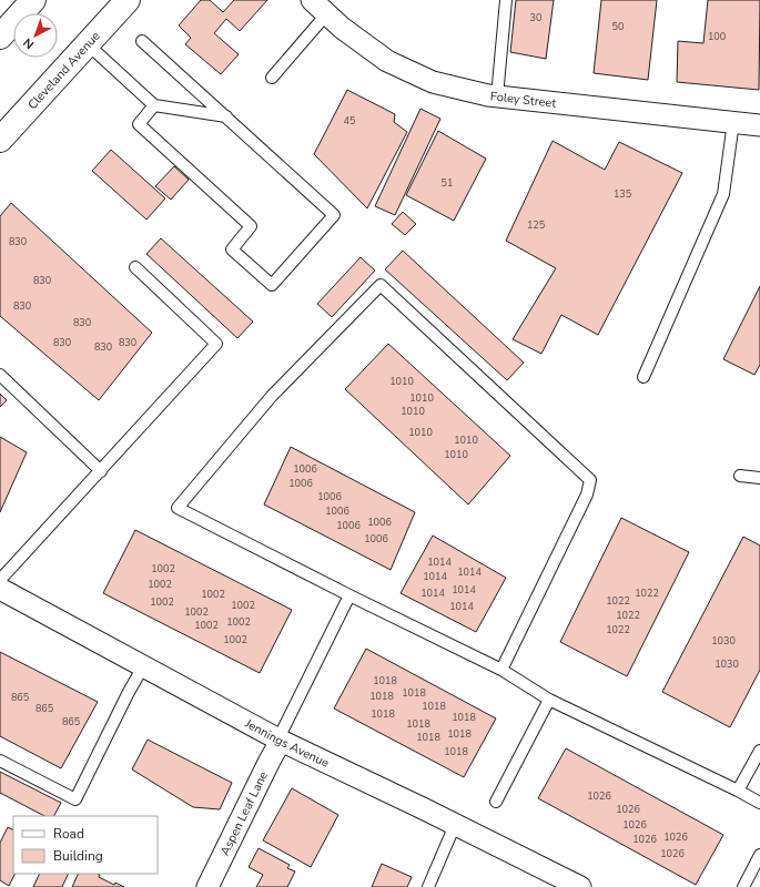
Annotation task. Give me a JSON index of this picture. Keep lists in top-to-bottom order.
{
  "streets": {
    "main road": ["Cleveland Avenue"],
    "street": ["Foley Street", "Jennings Avenue", "Aspen Leaf Lane"]
  },
  "crossings": [
    ["Jennings Avenue", "Aspen Leaf Lane"]
  ],
  "house_numbers": [
    "30",
    "50",
    "100",
    "45",
    "51",
    "135",
    "125",
    "830",
    "830",
    "830",
    "830",
    "830",
    "830",
    "830",
    "1010",
    "1010",
    "1010",
    "1010",
    "1010",
    "1010",
    "1006",
    "1006",
    "1006",
    "1006",
    "1006",
    "1006",
    "1006",
    "1014",
    "1002",
    "1014",
    "1014",
    "1002",
    "1014",
    "1014",
    "1022",
    "1002",
    "1022",
    "1002",
    "1002",
    "1014",
    "1002",
    "1022",
    "1002",
    "1002",
    "1022",
    "1002",
    "1030",
    "1030",
    "1018",
    "1018",
    "1018",
    "865",
    "1018",
    "865",
    "1018",
    "1018",
    "865",
    "1018",
    "1018",
    "1018",
    "1018",
    "1026",
    "1026",
    "1026",
    "1026",
    "1026",
    "1026"
  ],
  "legend": ["Road", "Building"],
  "north": "bottom left"
}
